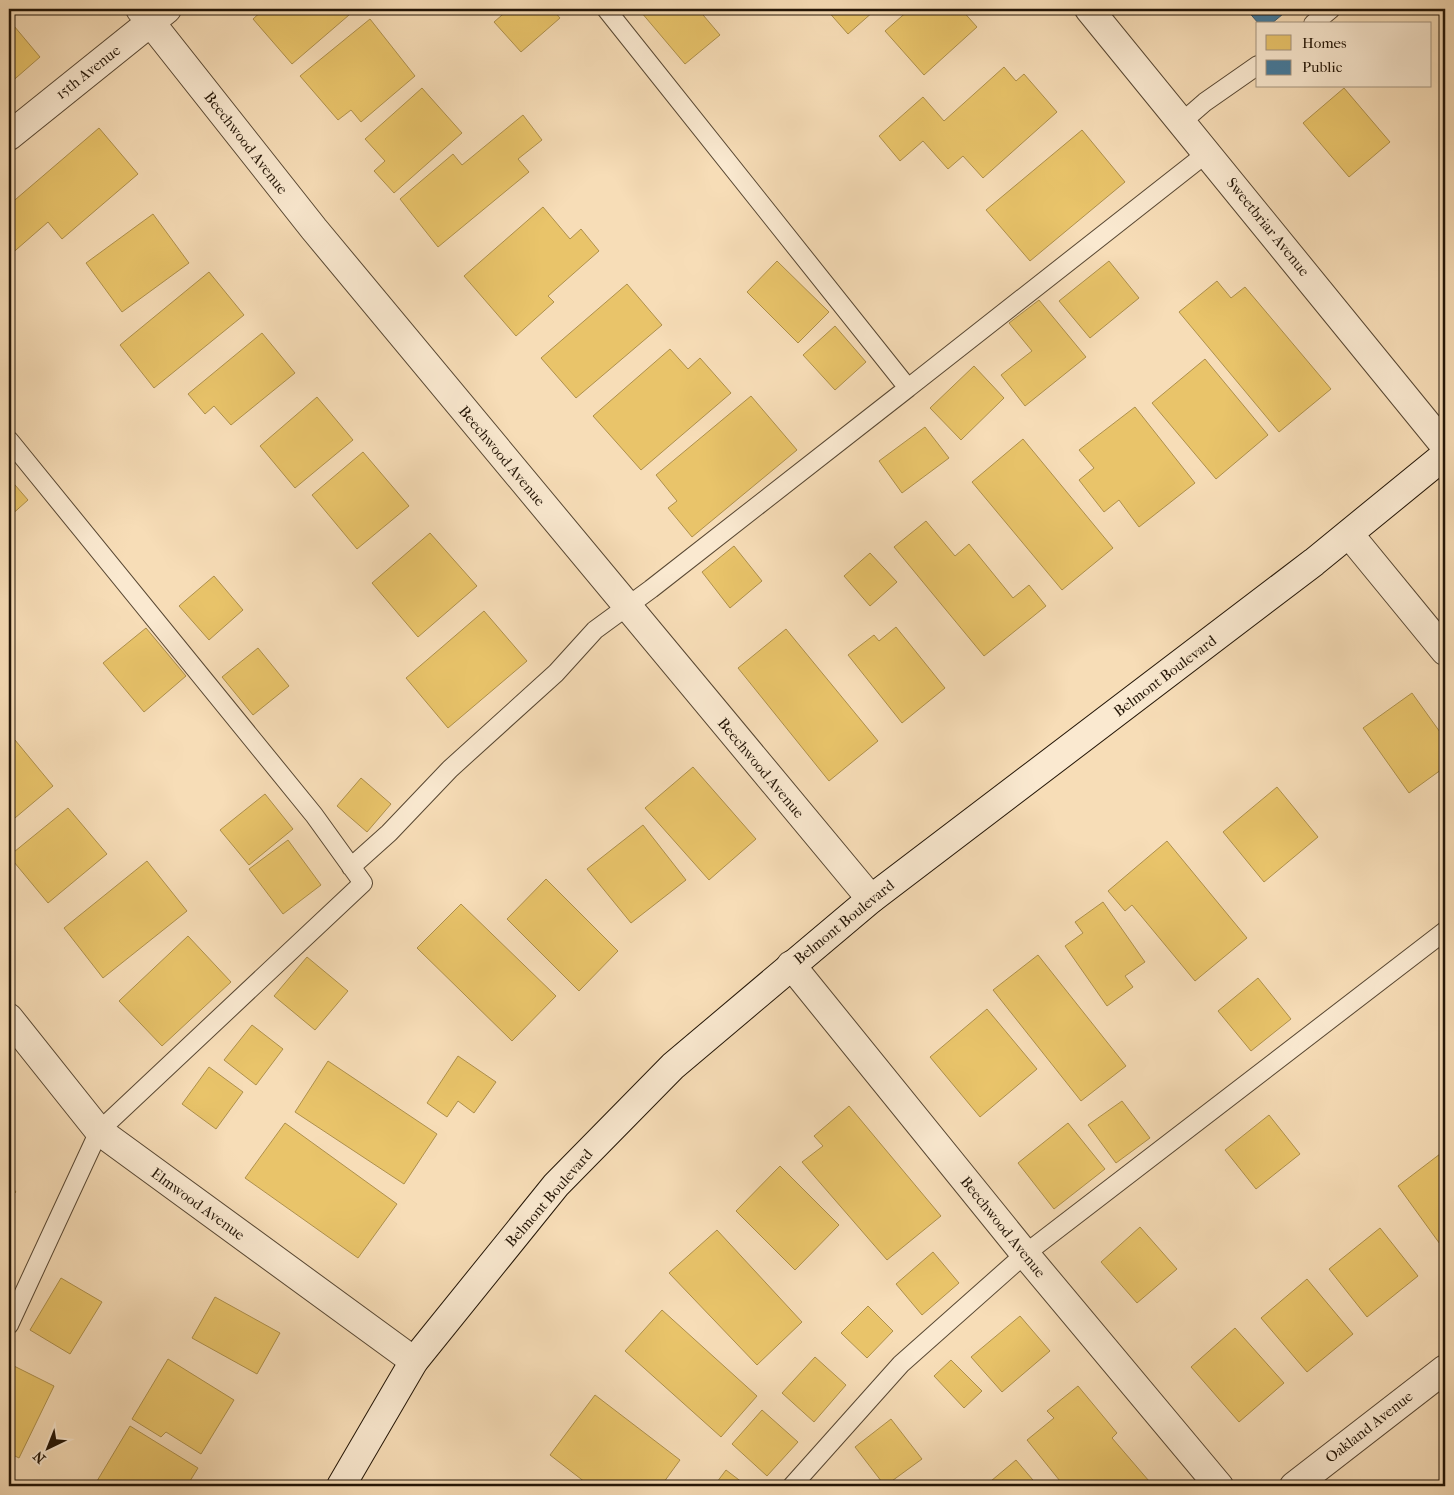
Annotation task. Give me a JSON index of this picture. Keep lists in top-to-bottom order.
{
  "streets": {
    "street": [
      "15th Avenue",
      "Beechwood Avenue",
      "Sweetbriar Avenue",
      "Belmont Boulevard",
      "Elmwood Avenue",
      "Oakland Avenue"
    ]
  },
  "crossings": [
    ["15th Avenue", "Beechwood Avenue"],
    ["Beechwood Avenue", "Belmont Boulevard"],
    ["Belmont Boulevard", "Elmwood Avenue"]
  ],
  "legend": ["Homes", "Public"],
  "north": "bottom left"
}
